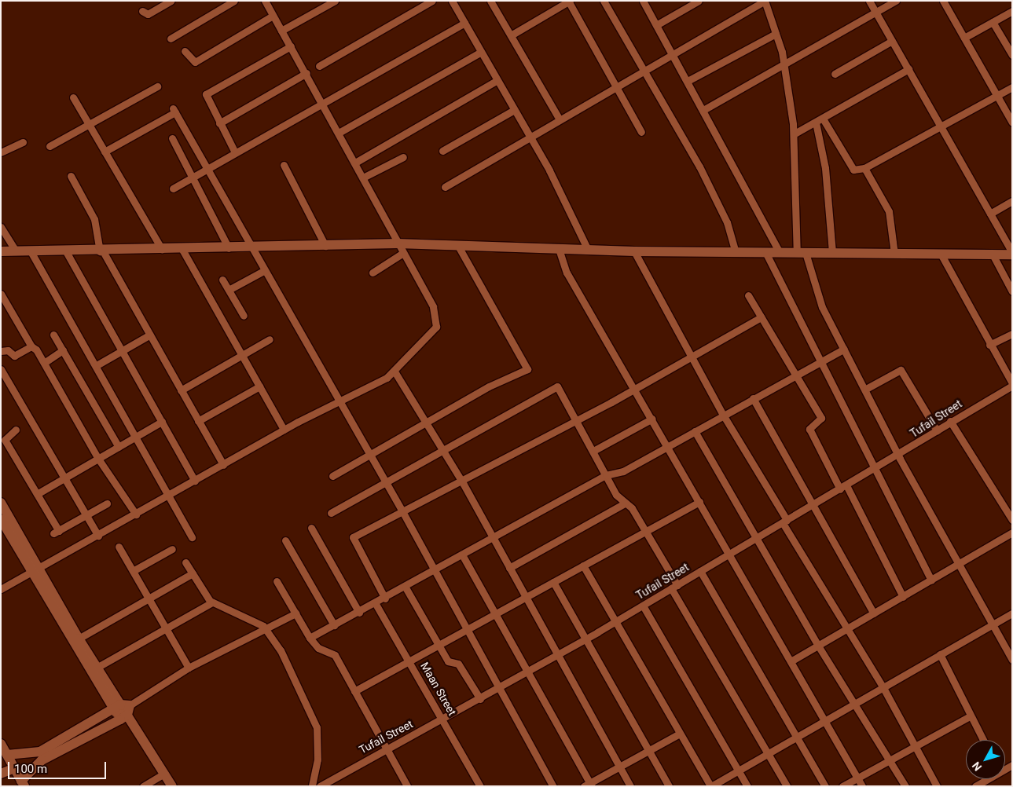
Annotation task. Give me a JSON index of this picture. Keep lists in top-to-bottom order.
{
  "streets": {
    "street": ["Tufail Street", "Maan Street"]
  },
  "crossings": [
    ["Tufail Street", "Maan Street"]
  ],
  "scale_bar": "100 m",
  "north": "bottom left"
}
